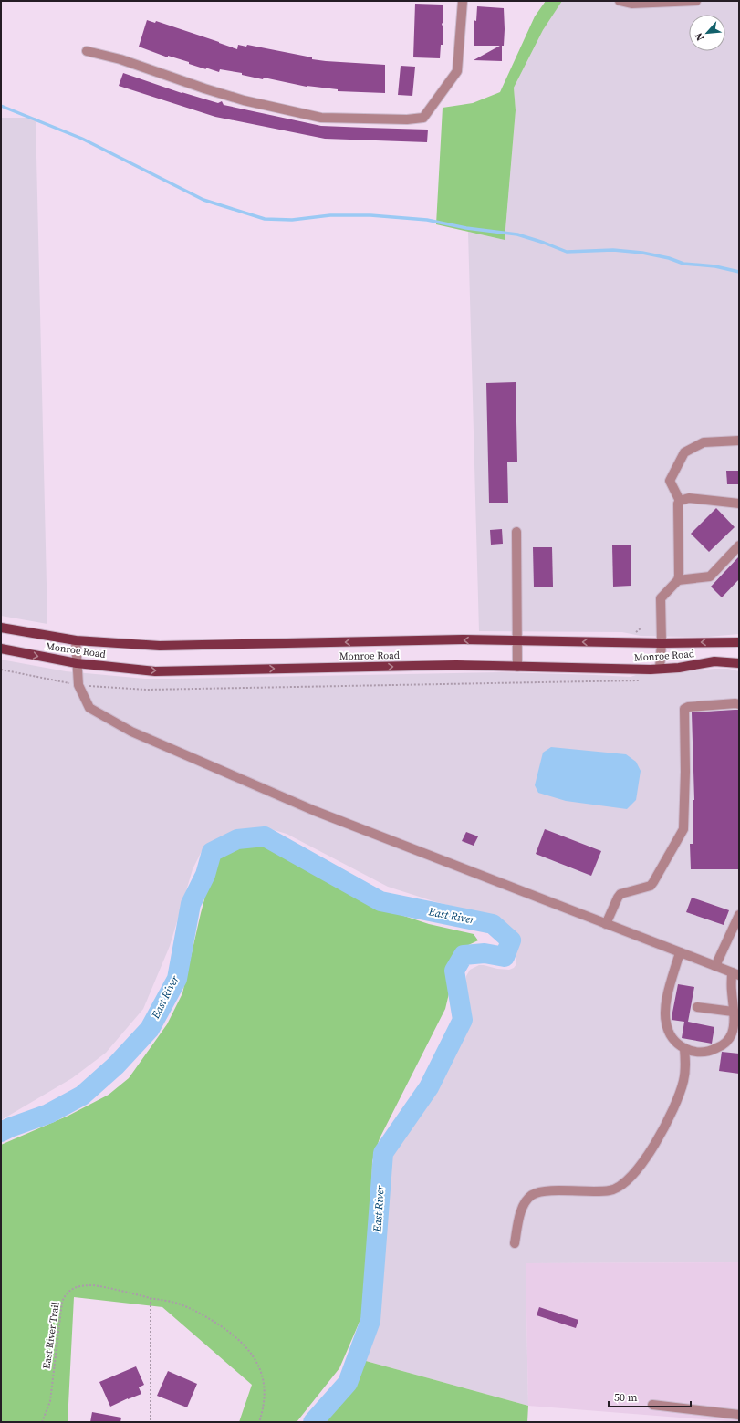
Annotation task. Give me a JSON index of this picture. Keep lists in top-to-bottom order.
{
  "streets": {
    "main road": ["Monroe Road"],
    "path": ["East River Trail"]
  },
  "water": ["East River"],
  "scale_bar": "50 m",
  "north": "bottom left"
}
